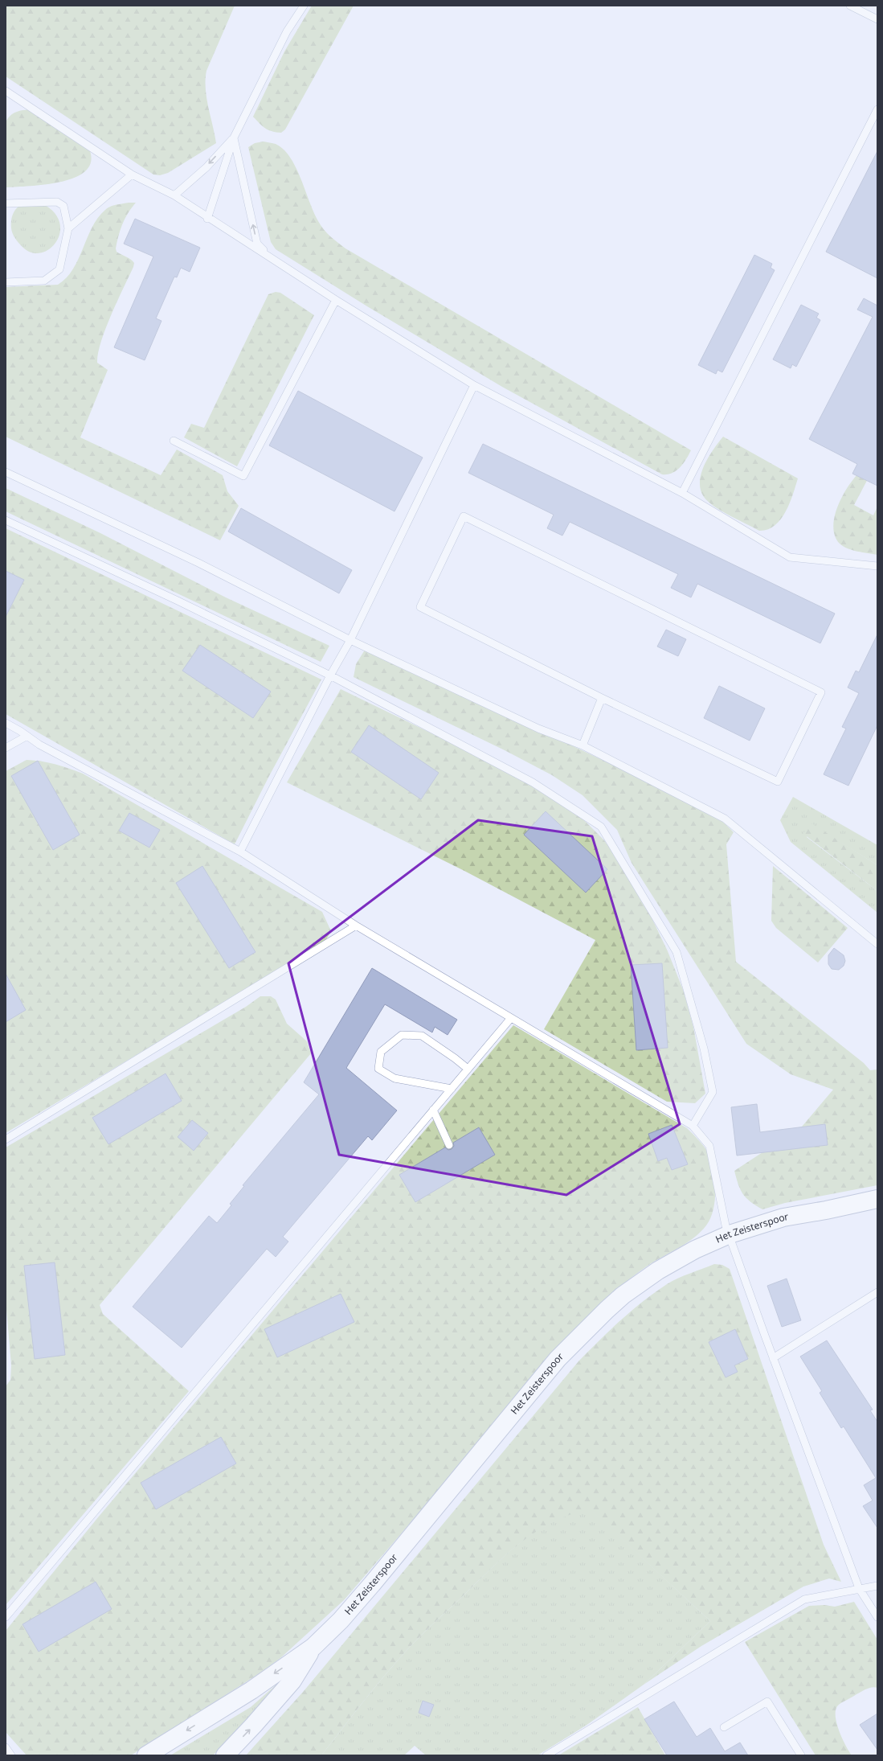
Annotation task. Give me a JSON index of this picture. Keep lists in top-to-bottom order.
{
  "streets": {
    "street": ["Het Zeisterspoor"]
  }
}
